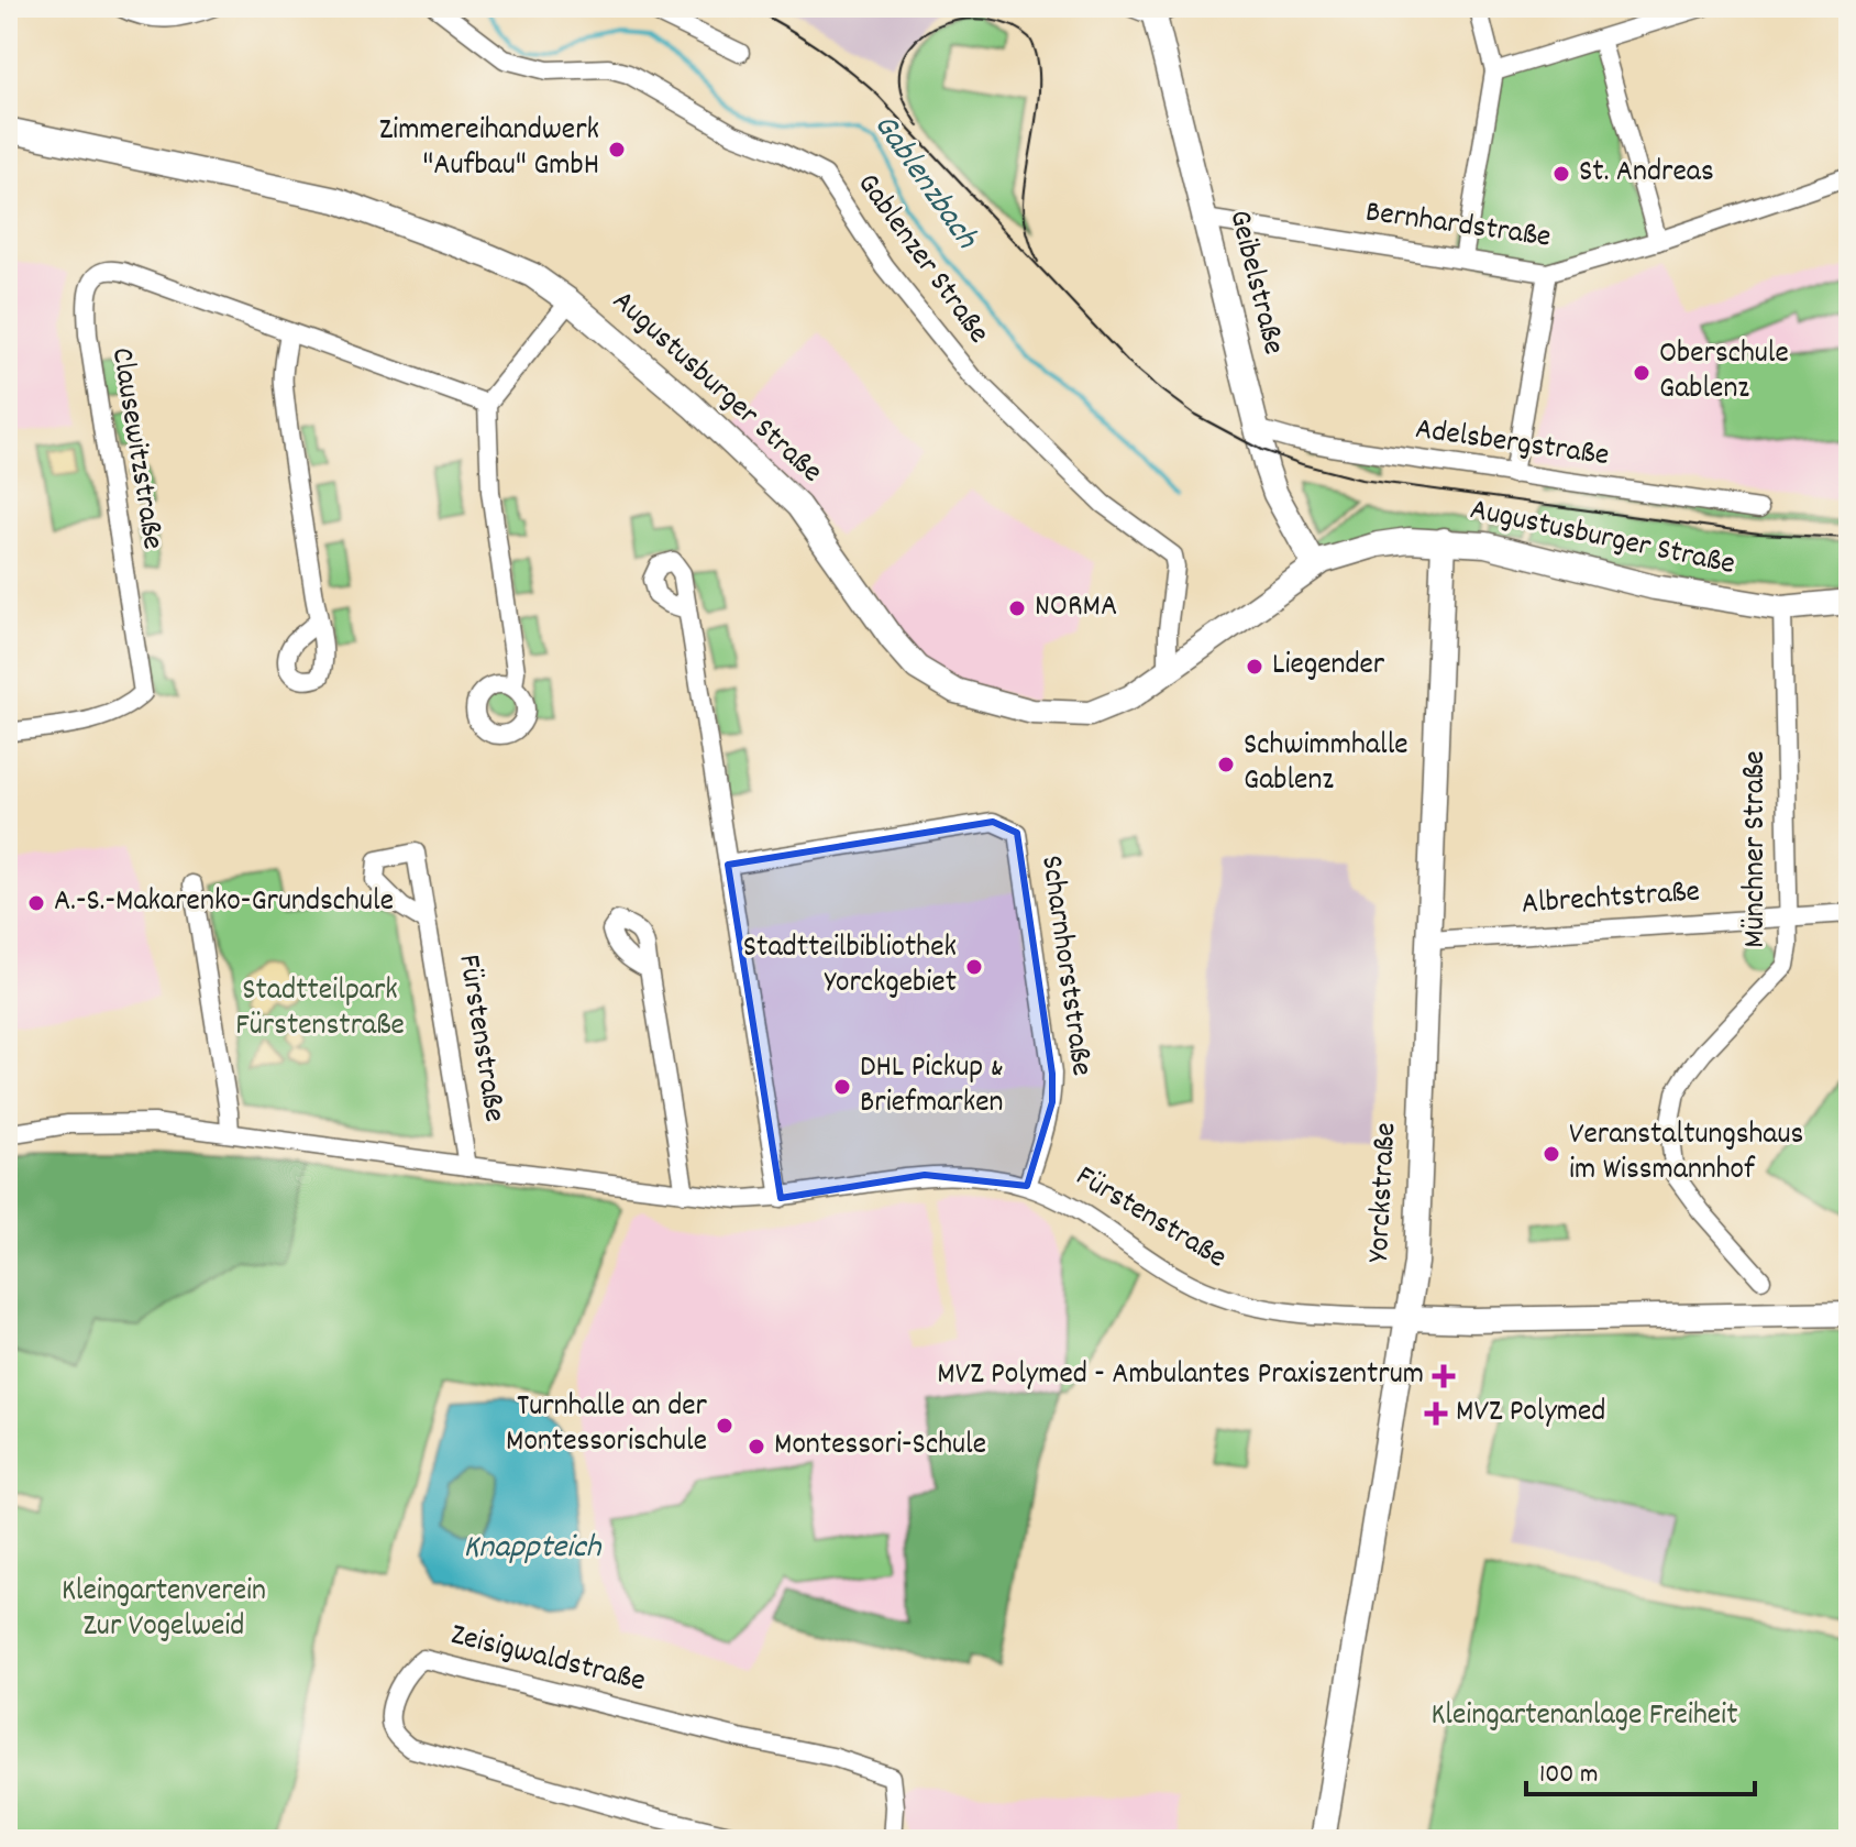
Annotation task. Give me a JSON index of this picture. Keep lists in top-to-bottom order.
{
  "streets": {
    "main road": [
      "Geibelstraße",
      "Augustusburger Straße",
      "Fürstenstraße",
      "Yorckstraße"
    ],
    "street": [
      "Bernhardstraße",
      "Gablenzer Straße",
      "Adelsbergstraße",
      "Clausewitzstraße",
      "Münchner Straße",
      "Albrechtstraße",
      "Scharnhorststraße",
      "Zeisigwaldstraße"
    ]
  },
  "crossings": [
    ["Bernhardstraße", "Geibelstraße"],
    ["Gablenzer Straße", "Augustusburger Straße"],
    ["Geibelstraße", "Augustusburger Straße"],
    ["Geibelstraße", "Adelsbergstraße"],
    ["Augustusburger Straße", "Münchner Straße"],
    ["Augustusburger Straße", "Yorckstraße"],
    ["Münchner Straße", "Albrechtstraße"],
    ["Albrechtstraße", "Yorckstraße"],
    ["Scharnhorststraße", "Fürstenstraße"],
    ["Fürstenstraße", "Yorckstraße"]
  ],
  "water": ["Gablenzbach", "Knappteich"],
  "parks": ["Stadtteilpark Fürstenstraße", "Kleingartenverein Zur Vogelweid", "Kleingartenanlage Freiheit"],
  "places": {
    "other": [
      "Zimmereihandwerk \"Aufbau\" GmbH",
      "St. Andreas",
      "Oberschule Gablenz",
      "NORMA",
      "Liegender",
      "Schwimmhalle Gablenz",
      "A.-S.-Makarenko-Grundschule",
      "Stadtteilbibliothek Yorckgebiet",
      "DHL Pickup & Briefmarken",
      "Veranstaltungshaus im Wissmannhof",
      "Turnhalle an der Montessorischule",
      "Montessori-Schule"
    ],
    "health": ["MVZ Polymed - Ambulantes Praxiszentrum", "MVZ Polymed"]
  },
  "scale_bar": "100 m"
}
